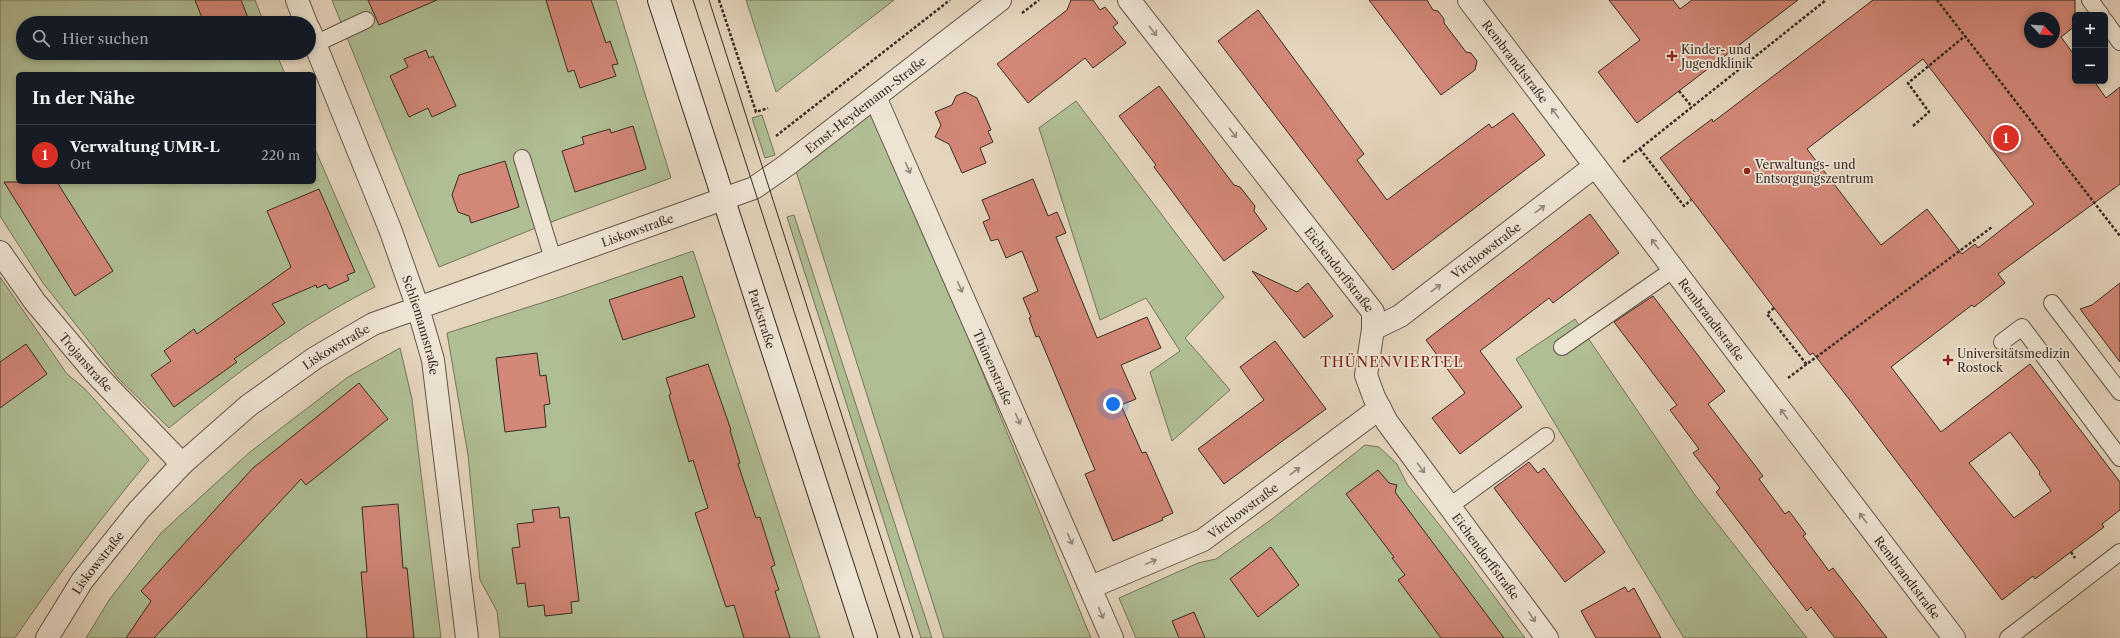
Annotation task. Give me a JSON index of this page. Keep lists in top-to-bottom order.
{
  "streets": {
    "street": [
      "Rembrandtstraße",
      "Ernst-Heydemann-Straße",
      "Liskowstraße",
      "Virchowstraße",
      "Eichendorffstraße",
      "Parkstraße",
      "Schliemannstraße",
      "Trojanstraße",
      "Thünenstraße"
    ]
  },
  "crossings": [
    ["Rembrandtstraße", "Virchowstraße"],
    ["Ernst-Heydemann-Straße", "Liskowstraße"],
    ["Ernst-Heydemann-Straße", "Parkstraße"],
    ["Ernst-Heydemann-Straße", "Thünenstraße"],
    ["Liskowstraße", "Parkstraße"],
    ["Liskowstraße", "Schliemannstraße"],
    ["Liskowstraße", "Trojanstraße"],
    ["Virchowstraße", "Eichendorffstraße"],
    ["Virchowstraße", "Thünenstraße"]
  ],
  "one_way": [
    "Rembrandtstraße",
    "Virchowstraße",
    "Eichendorffstraße",
    "Thünenstraße"
  ],
  "districts": ["THÜNENVIERTEL"],
  "places": {
    "health": ["Kinder- und Jugendklinik", "Universitätsmedizin Rostock"],
    "other": ["Verwaltungs- und Entsorgungszentrum"]
  },
  "north": "bottom right",
  "page": {
    "map_buttons": ["+", "−"],
    "search": "Hier suchen",
    "heading": "In der Nähe",
    "pins": "1",
    "list": [
      {
        "mark": "1",
        "name": "Verwaltung UMR-L",
        "note": "Ort",
        "value": "220 m"
      }
    ]
  }
}
